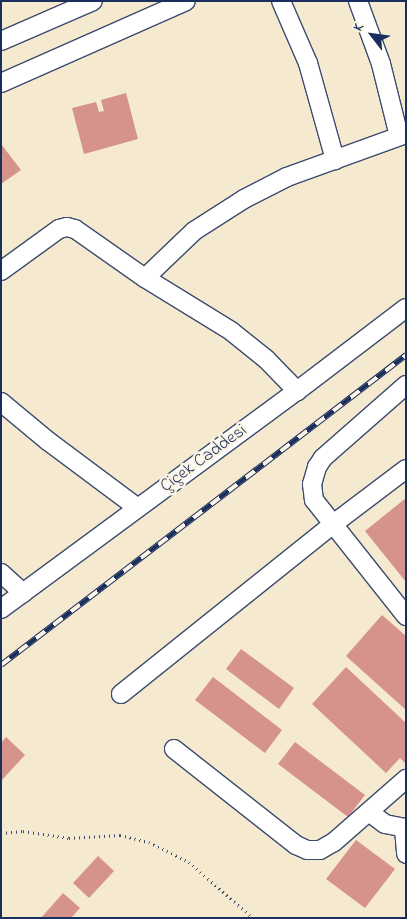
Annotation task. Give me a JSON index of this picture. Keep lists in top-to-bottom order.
{
  "streets": {
    "street": ["Çiçek Caddesi"]
  },
  "north": "top left"
}
